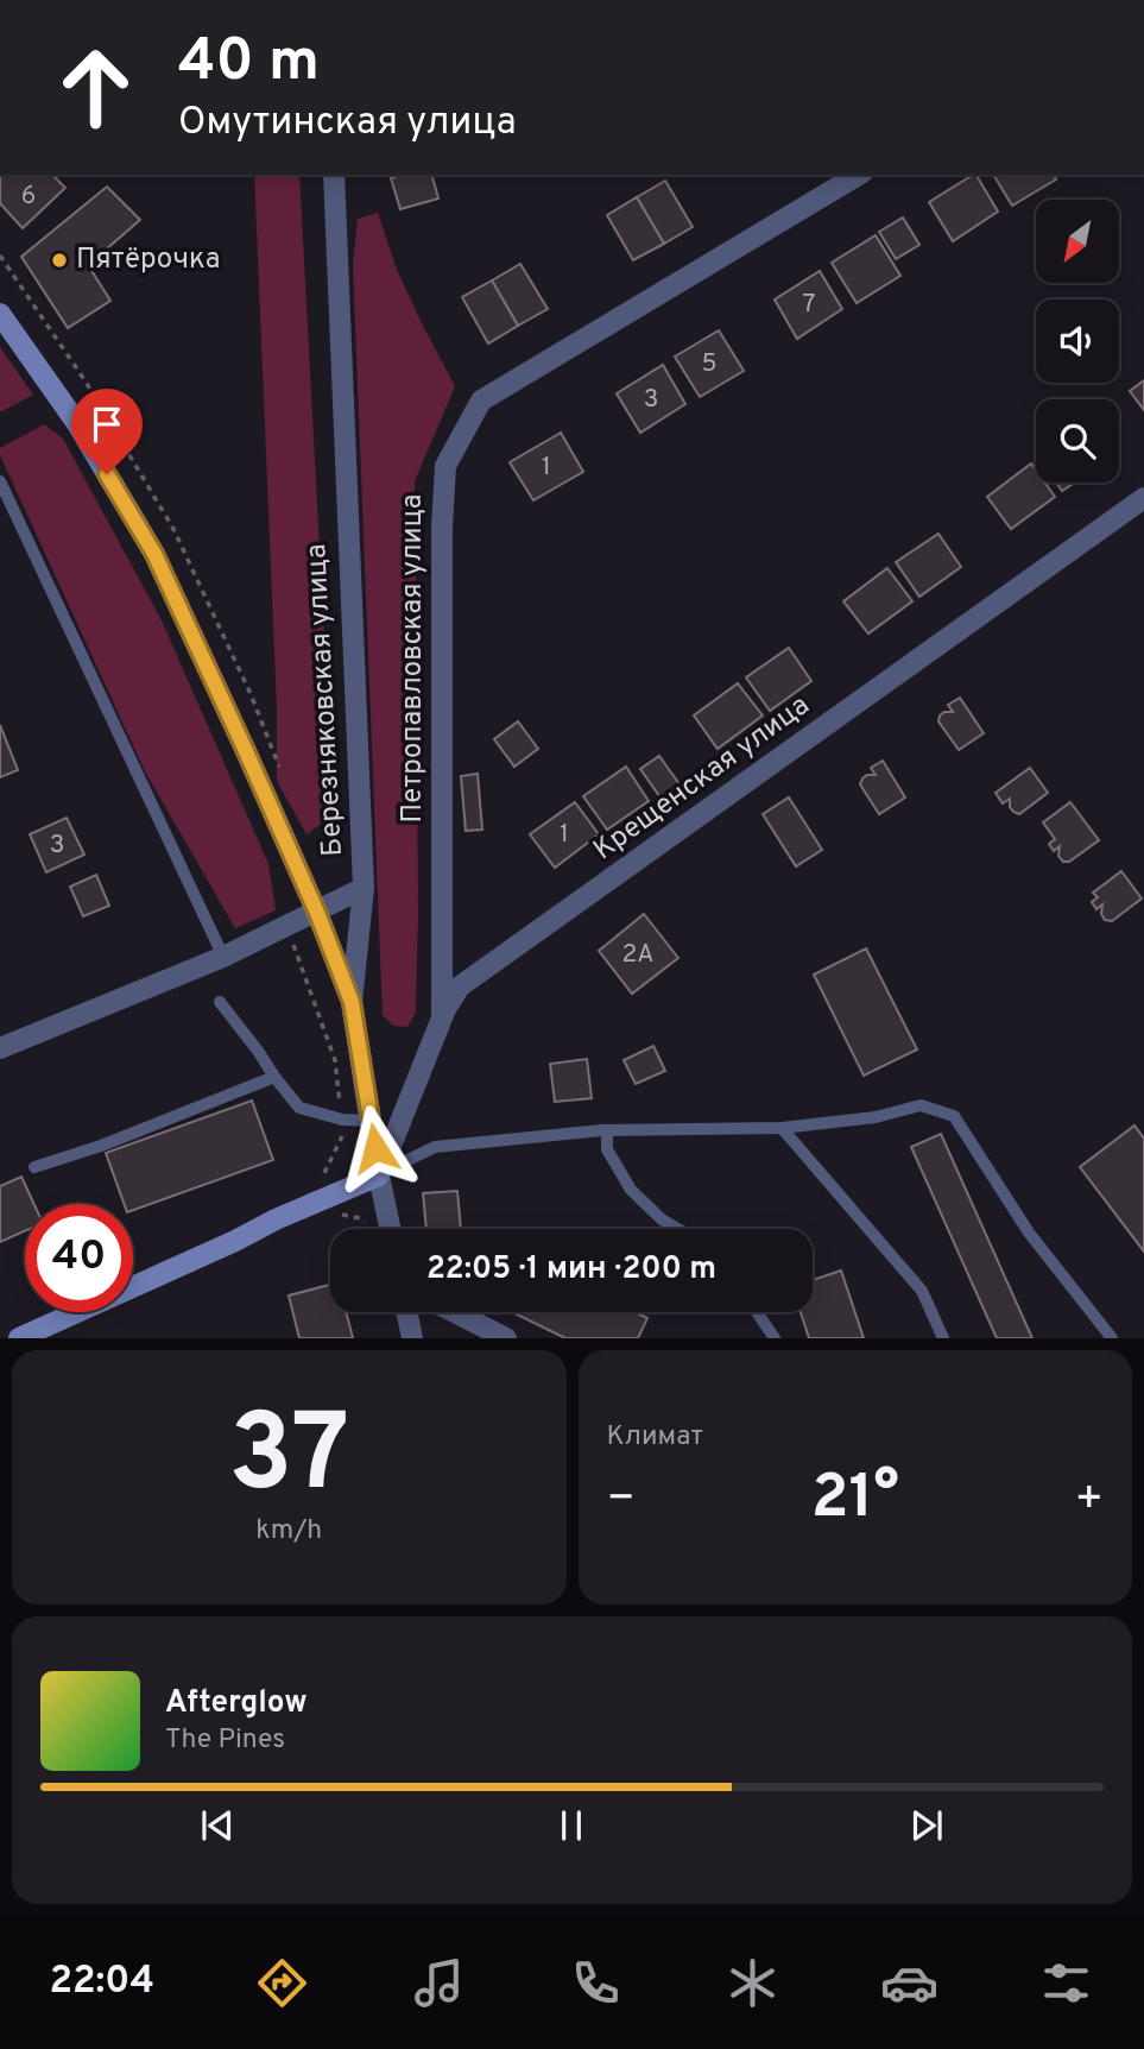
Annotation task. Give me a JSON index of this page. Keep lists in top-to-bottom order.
{
  "streets": {
    "street": ["Петропавловская улица", "Березняковская улица", "Крещенская улица"]
  },
  "crossings": [
    ["Петропавловская улица", "Крещенская улица"],
    ["Березняковская улица", "Крещенская улица"]
  ],
  "places": ["Пятёрочка"],
  "house_numbers": [
    "6",
    "7",
    "5",
    "3",
    "1",
    "1",
    "3",
    "2А"
  ],
  "north": "bottom left",
  "page": {
    "turn": ["40 m", "Омутинская улица"],
    "limit": "40",
    "trip": "22:05 · 1 мин · 200 m",
    "tile": [
      ["37", "km/h"],
      "Климат"
    ],
    "heat": ["−", "21°", "+"],
    "song": ["Afterglow", "The Pines"],
    "tabs": "22:04"
  }
}
